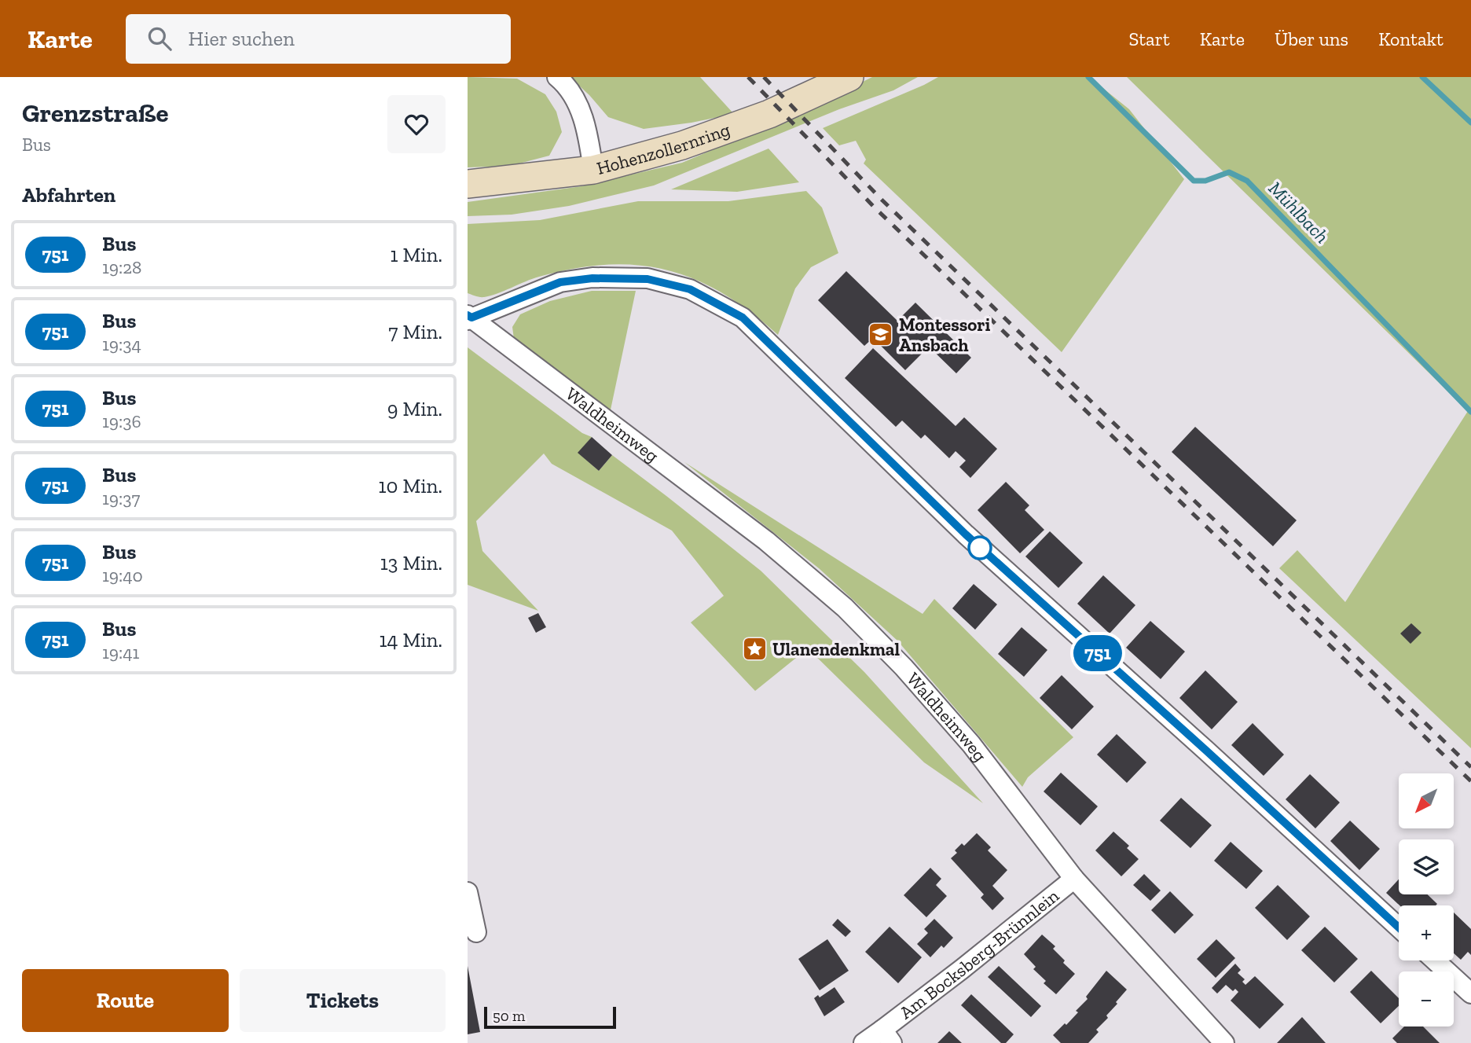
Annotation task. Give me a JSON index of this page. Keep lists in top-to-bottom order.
{
  "streets": {
    "main road": ["Hohenzollernring"],
    "street": ["Waldheimweg", "Am Bocksberg-Brünnlein"]
  },
  "crossings": [
    ["Waldheimweg", "Am Bocksberg-Brünnlein"]
  ],
  "water": ["Mühlbach"],
  "places": {
    "school or university": ["Montessori Ansbach"],
    "place": ["Ulanendenkmal"]
  },
  "lines": ["bus line 751"],
  "scale_bar": "50 m",
  "north": "bottom left",
  "page": {
    "header": "Karte",
    "search": "Hier suchen",
    "nav": [
      "Start",
      "Karte",
      "Über uns",
      "Kontakt"
    ],
    "heading": [
      ["Grenzstraße", "Bus"],
      "Abfahrten"
    ],
    "on_map": "751",
    "list": [
      {
        "mark": "751",
        "name": "Bus",
        "note": "19:28",
        "value": "1 Min."
      },
      {
        "mark": "751",
        "name": "Bus",
        "note": "19:34",
        "value": "7 Min."
      },
      {
        "mark": "751",
        "name": "Bus",
        "note": "19:36",
        "value": "9 Min."
      },
      {
        "mark": "751",
        "name": "Bus",
        "note": "19:37",
        "value": "10 Min."
      },
      {
        "mark": "751",
        "name": "Bus",
        "note": "19:40",
        "value": "13 Min."
      },
      {
        "mark": "751",
        "name": "Bus",
        "note": "19:41",
        "value": "14 Min."
      }
    ],
    "map_buttons": ["+", "−"],
    "buttons": ["Route", "Tickets"],
    "scale": "50 m"
  }
}
